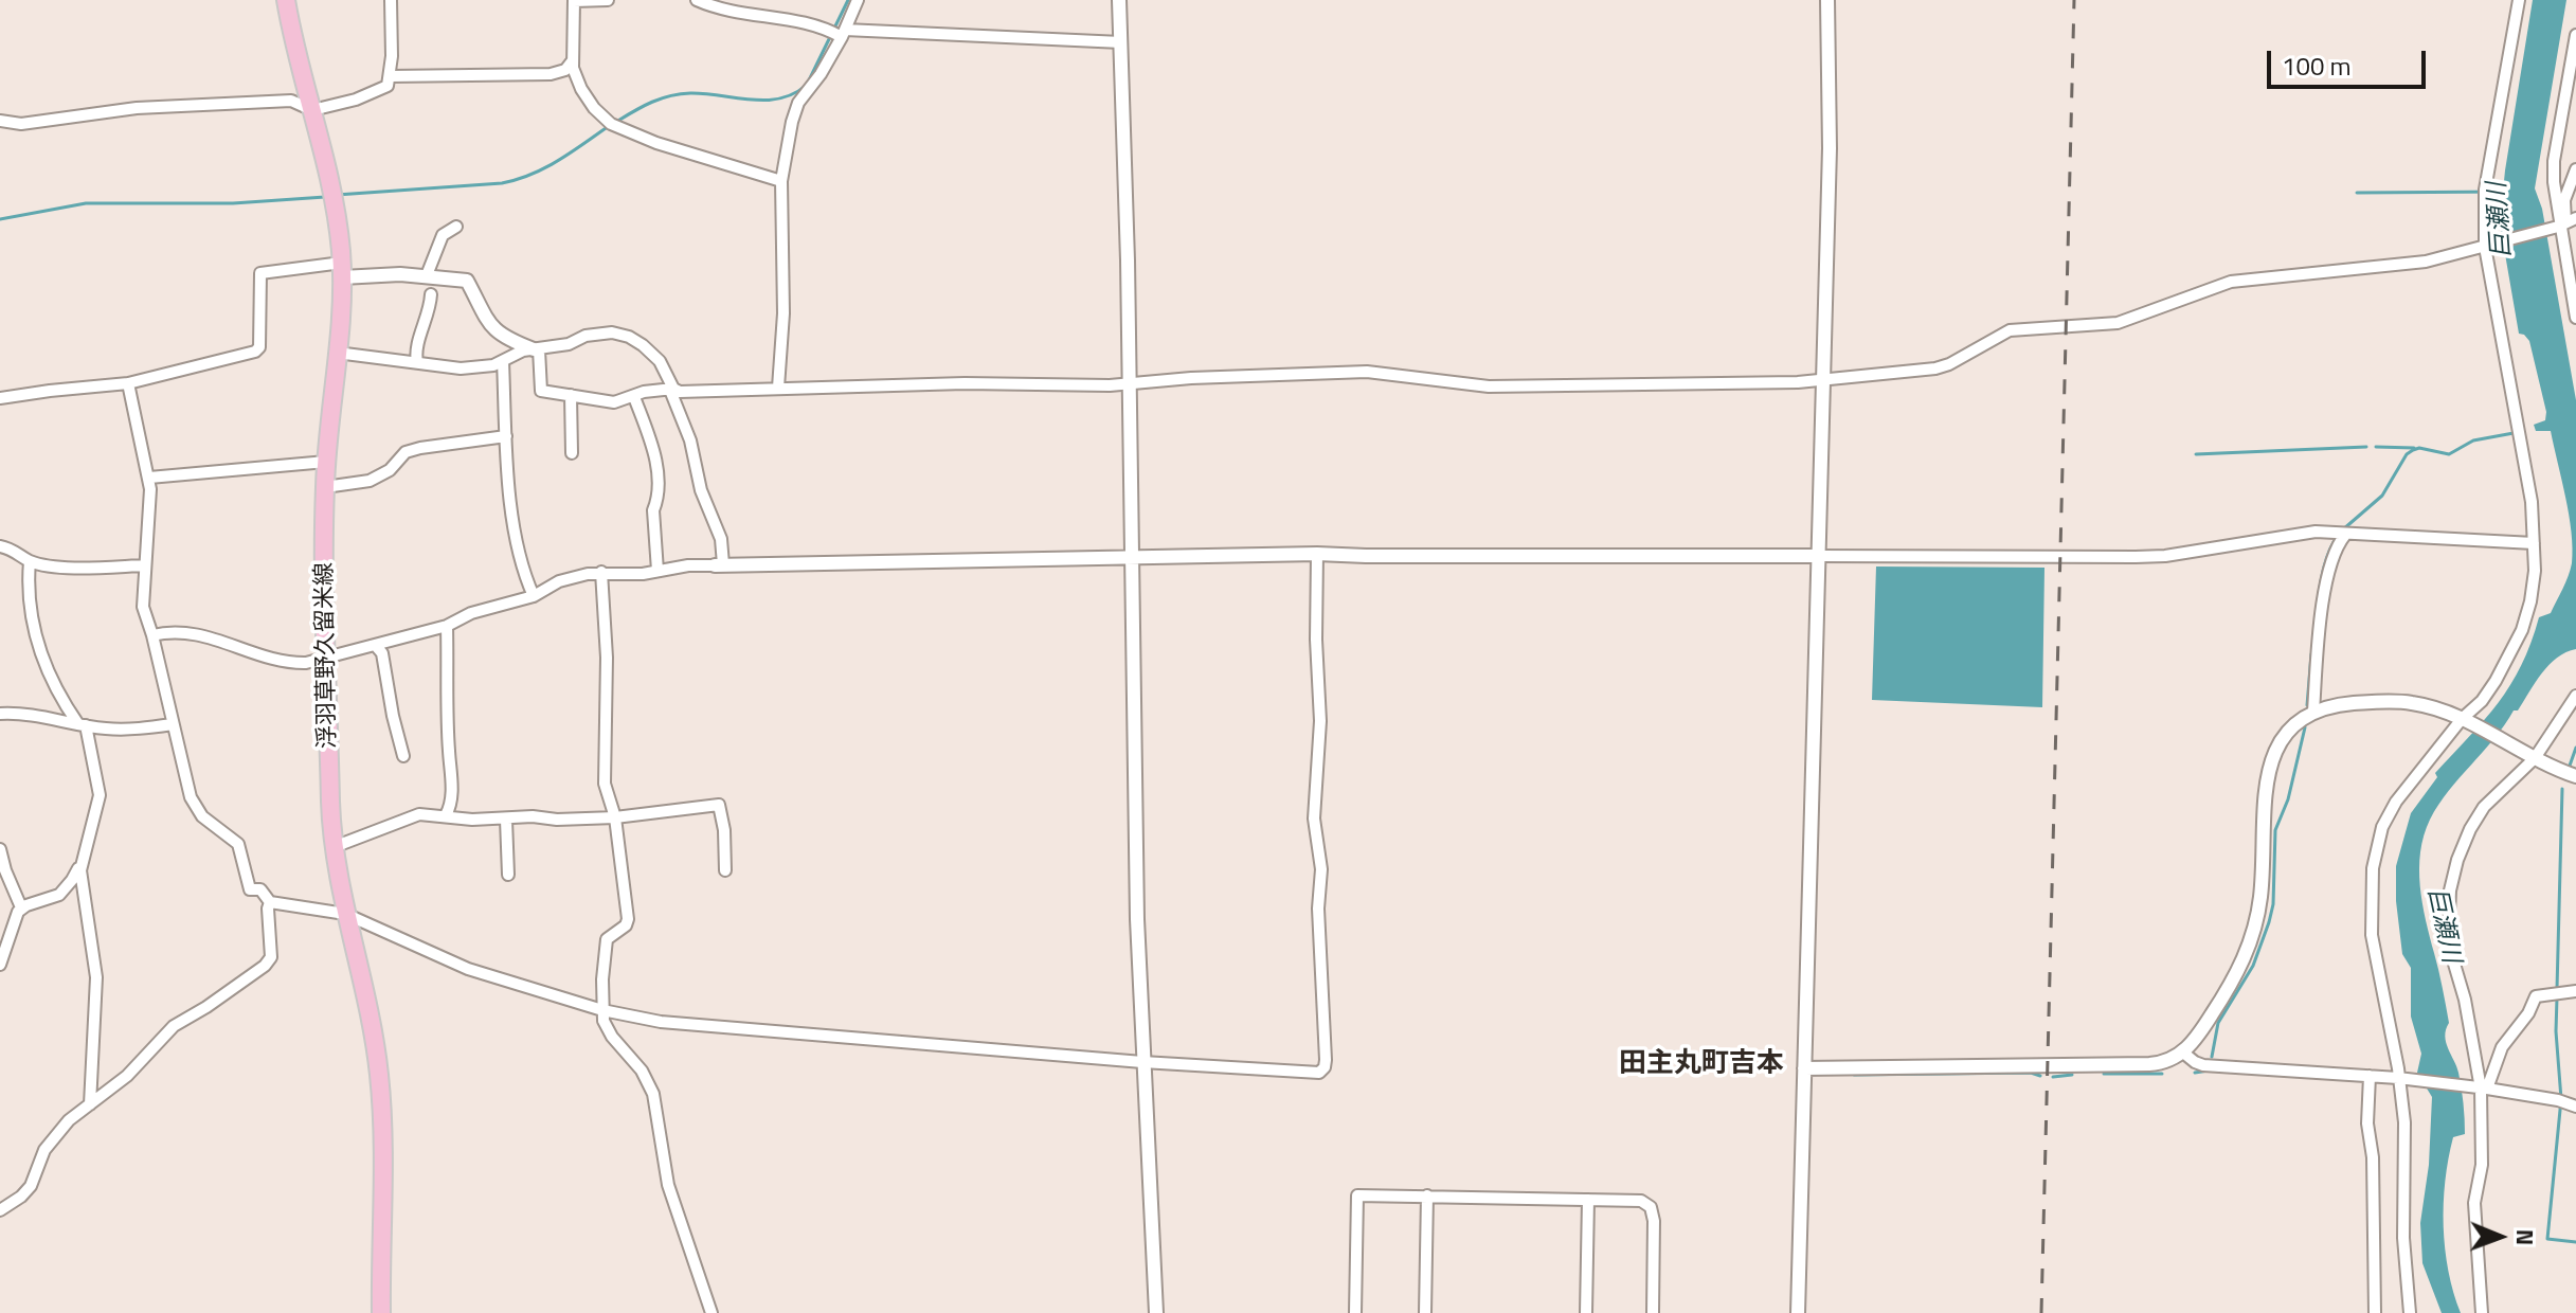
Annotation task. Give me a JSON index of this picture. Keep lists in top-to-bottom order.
{
  "streets": {
    "main road": ["浮羽草野久留米線"]
  },
  "districts": ["田主丸町吉本"],
  "water": ["巨瀬川"],
  "scale_bar": "100 m",
  "north": "right"
}
